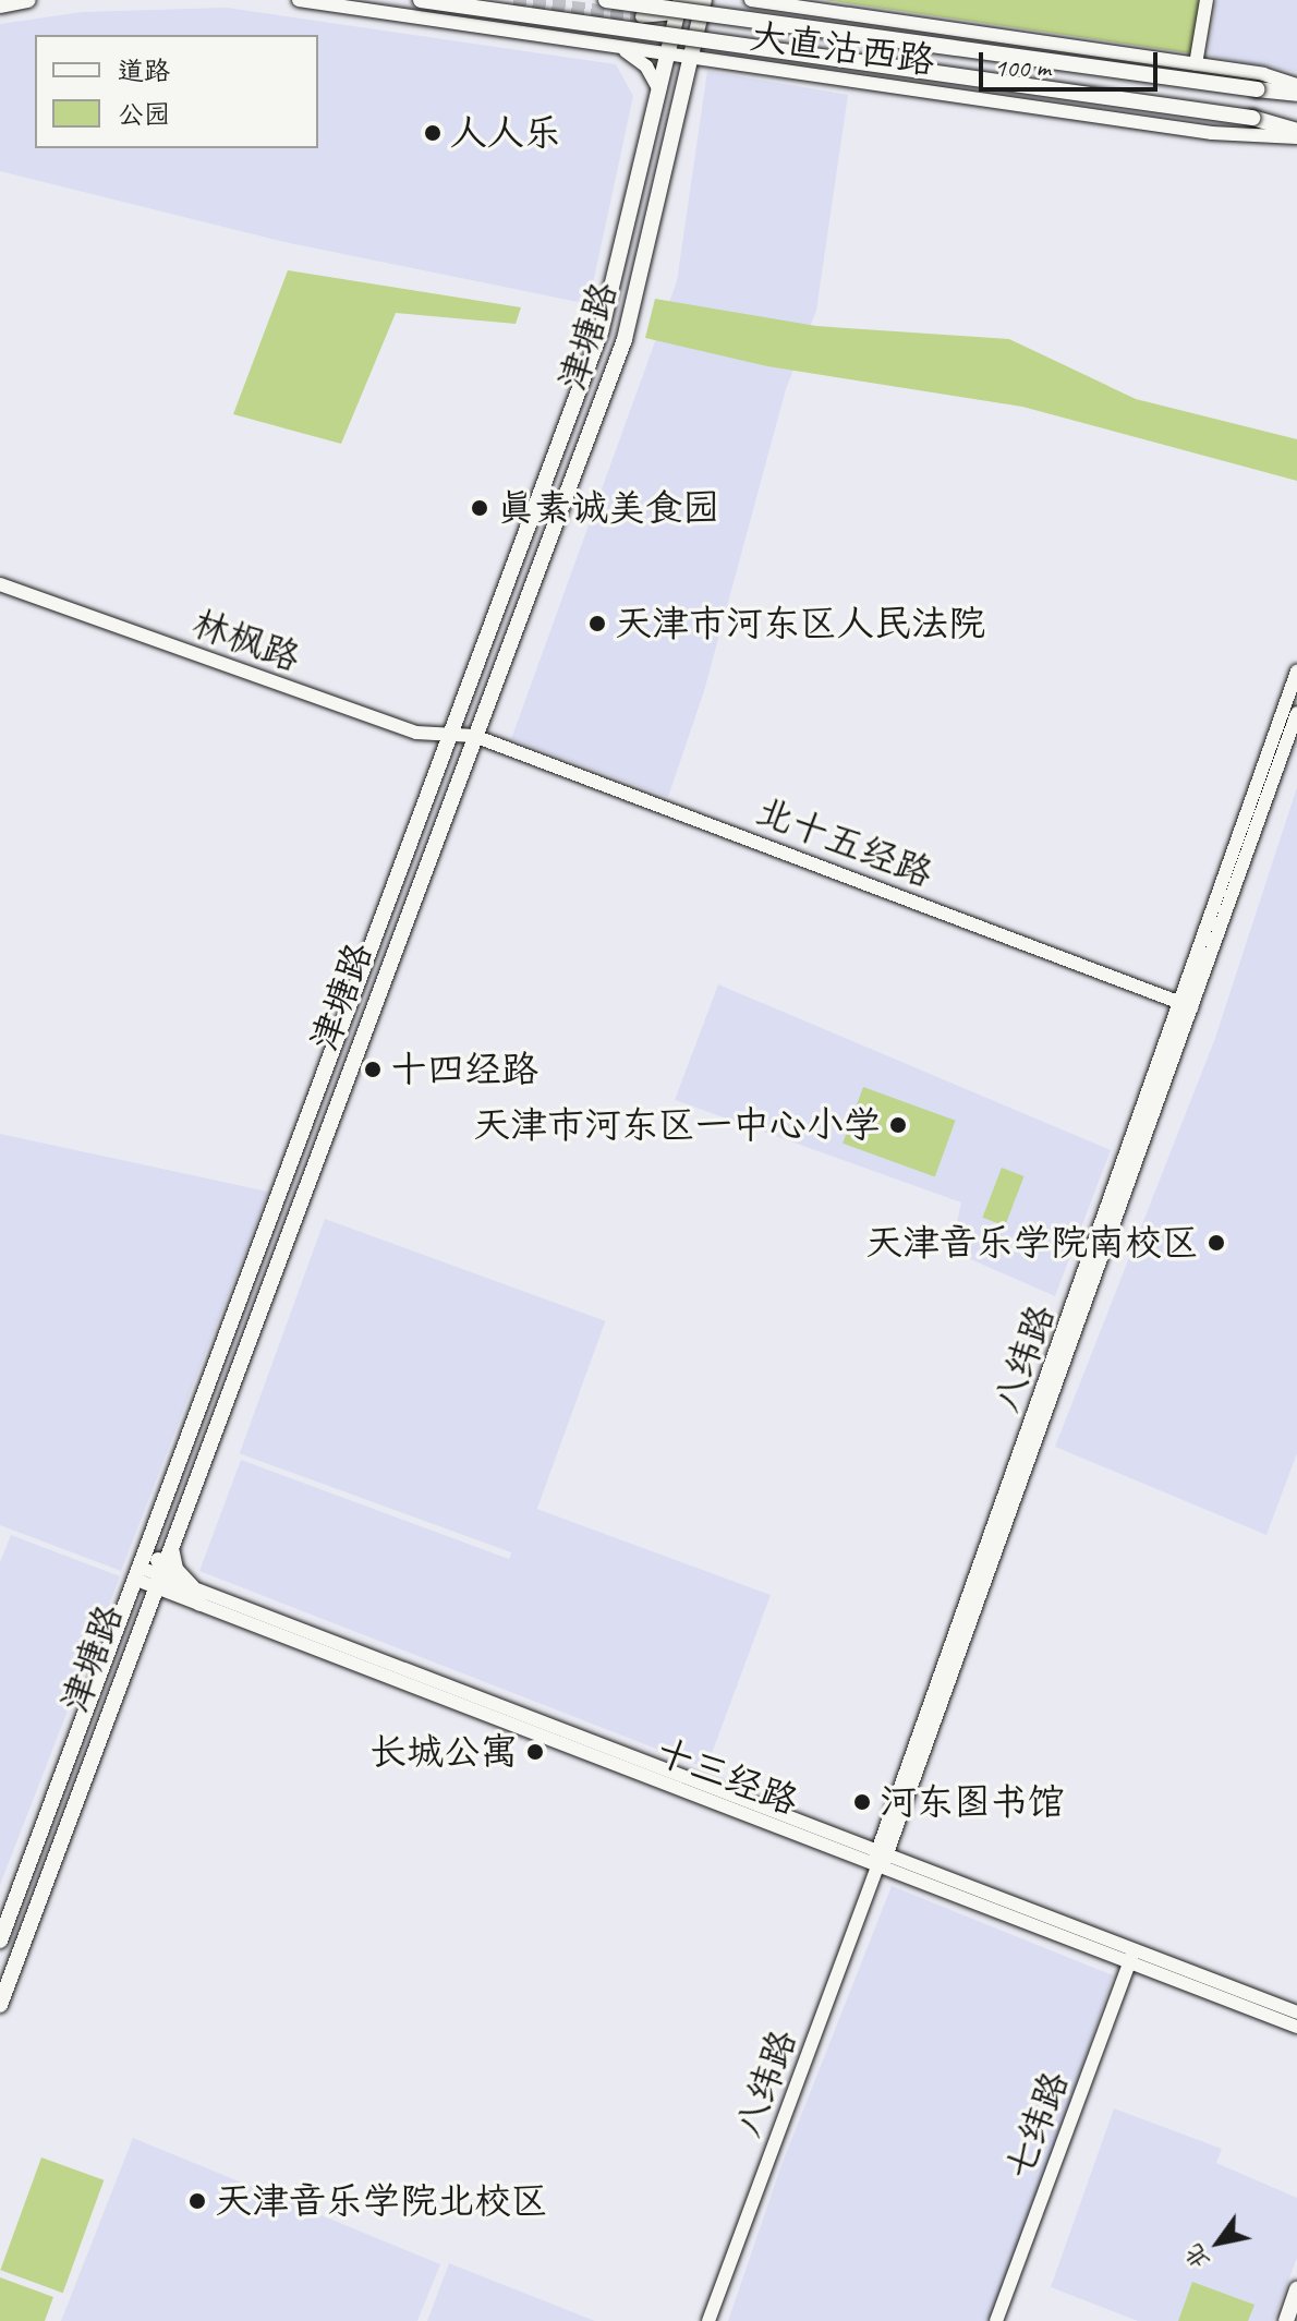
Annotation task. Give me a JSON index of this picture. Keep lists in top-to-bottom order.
{
  "streets": {
    "main road": [
      "大直沽西路",
      "津塘路",
      "林枫路",
      "北十五经路",
      "八纬路",
      "十三经路",
      "七纬路"
    ]
  },
  "crossings": [
    ["大直沽西路", "津塘路"],
    ["津塘路", "林枫路"],
    ["津塘路", "北十五经路"],
    ["林枫路", "北十五经路"],
    ["北十五经路", "八纬路"],
    ["八纬路", "十三经路"],
    ["十三经路", "七纬路"]
  ],
  "places": [
    "人人乐",
    "真素诚美食园",
    "天津市河东区人民法院",
    "十四经路",
    "天津市河东区一中心小学",
    "天津音乐学院南校区",
    "长城公寓",
    "河东图书馆",
    "天津音乐学院北校区"
  ],
  "legend": ["道路", "公园"],
  "scale_bar": "100 m",
  "north": "bottom left"
}
